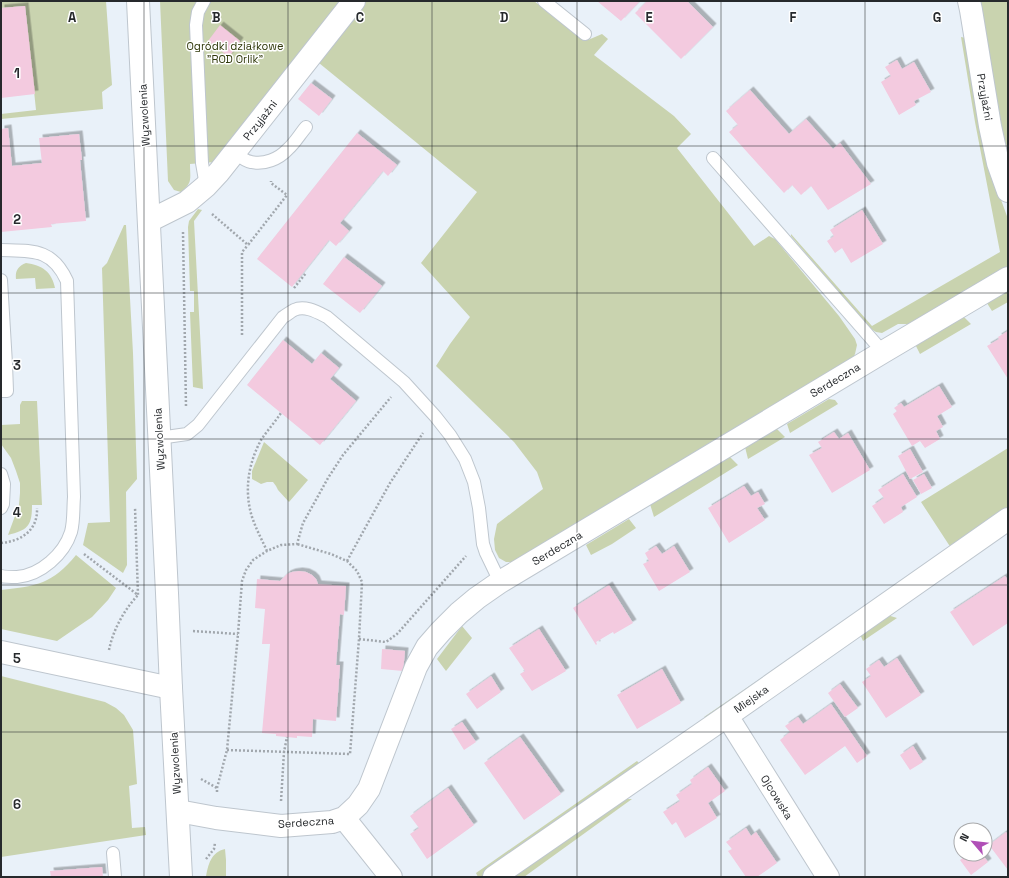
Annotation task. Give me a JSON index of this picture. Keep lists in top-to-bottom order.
{
  "streets": {
    "street": [
      "Przyjaźni",
      "Wyzwolenia",
      "Serdeczna",
      "Miejska",
      "Ojcowska"
    ]
  },
  "crossings": [
    ["Przyjaźni", "Wyzwolenia"],
    ["Wyzwolenia", "Serdeczna"],
    ["Miejska", "Ojcowska"]
  ],
  "parks": ["Ogródki działkowe \"ROD Orlik\""],
  "north": "top left",
  "grid": {
    "columns": [
      "A",
      "B",
      "C",
      "D",
      "E",
      "F",
      "G"
    ],
    "rows": [
      "1",
      "2",
      "3",
      "4",
      "5",
      "6"
    ]
  }
}
